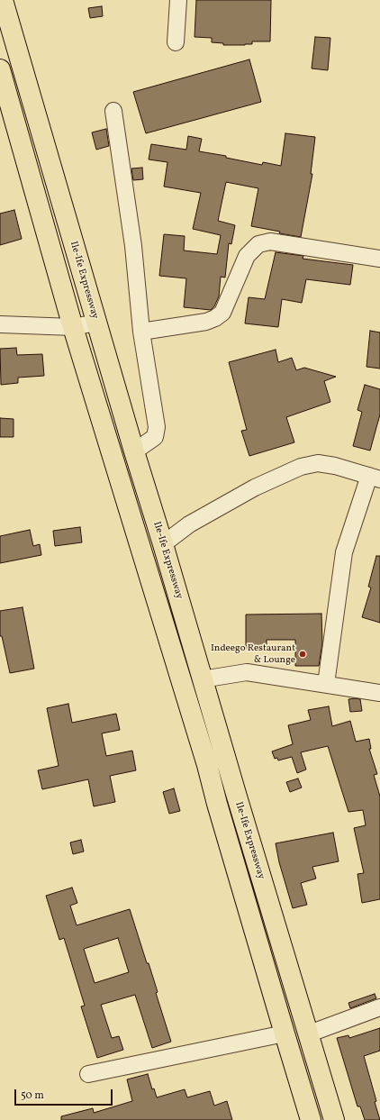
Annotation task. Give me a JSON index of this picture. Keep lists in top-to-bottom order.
{
  "streets": {
    "main road": ["Ile-Ife Expressway"]
  },
  "places": ["Indeego Restaurant & Lounge"],
  "scale_bar": "50 m"
}
